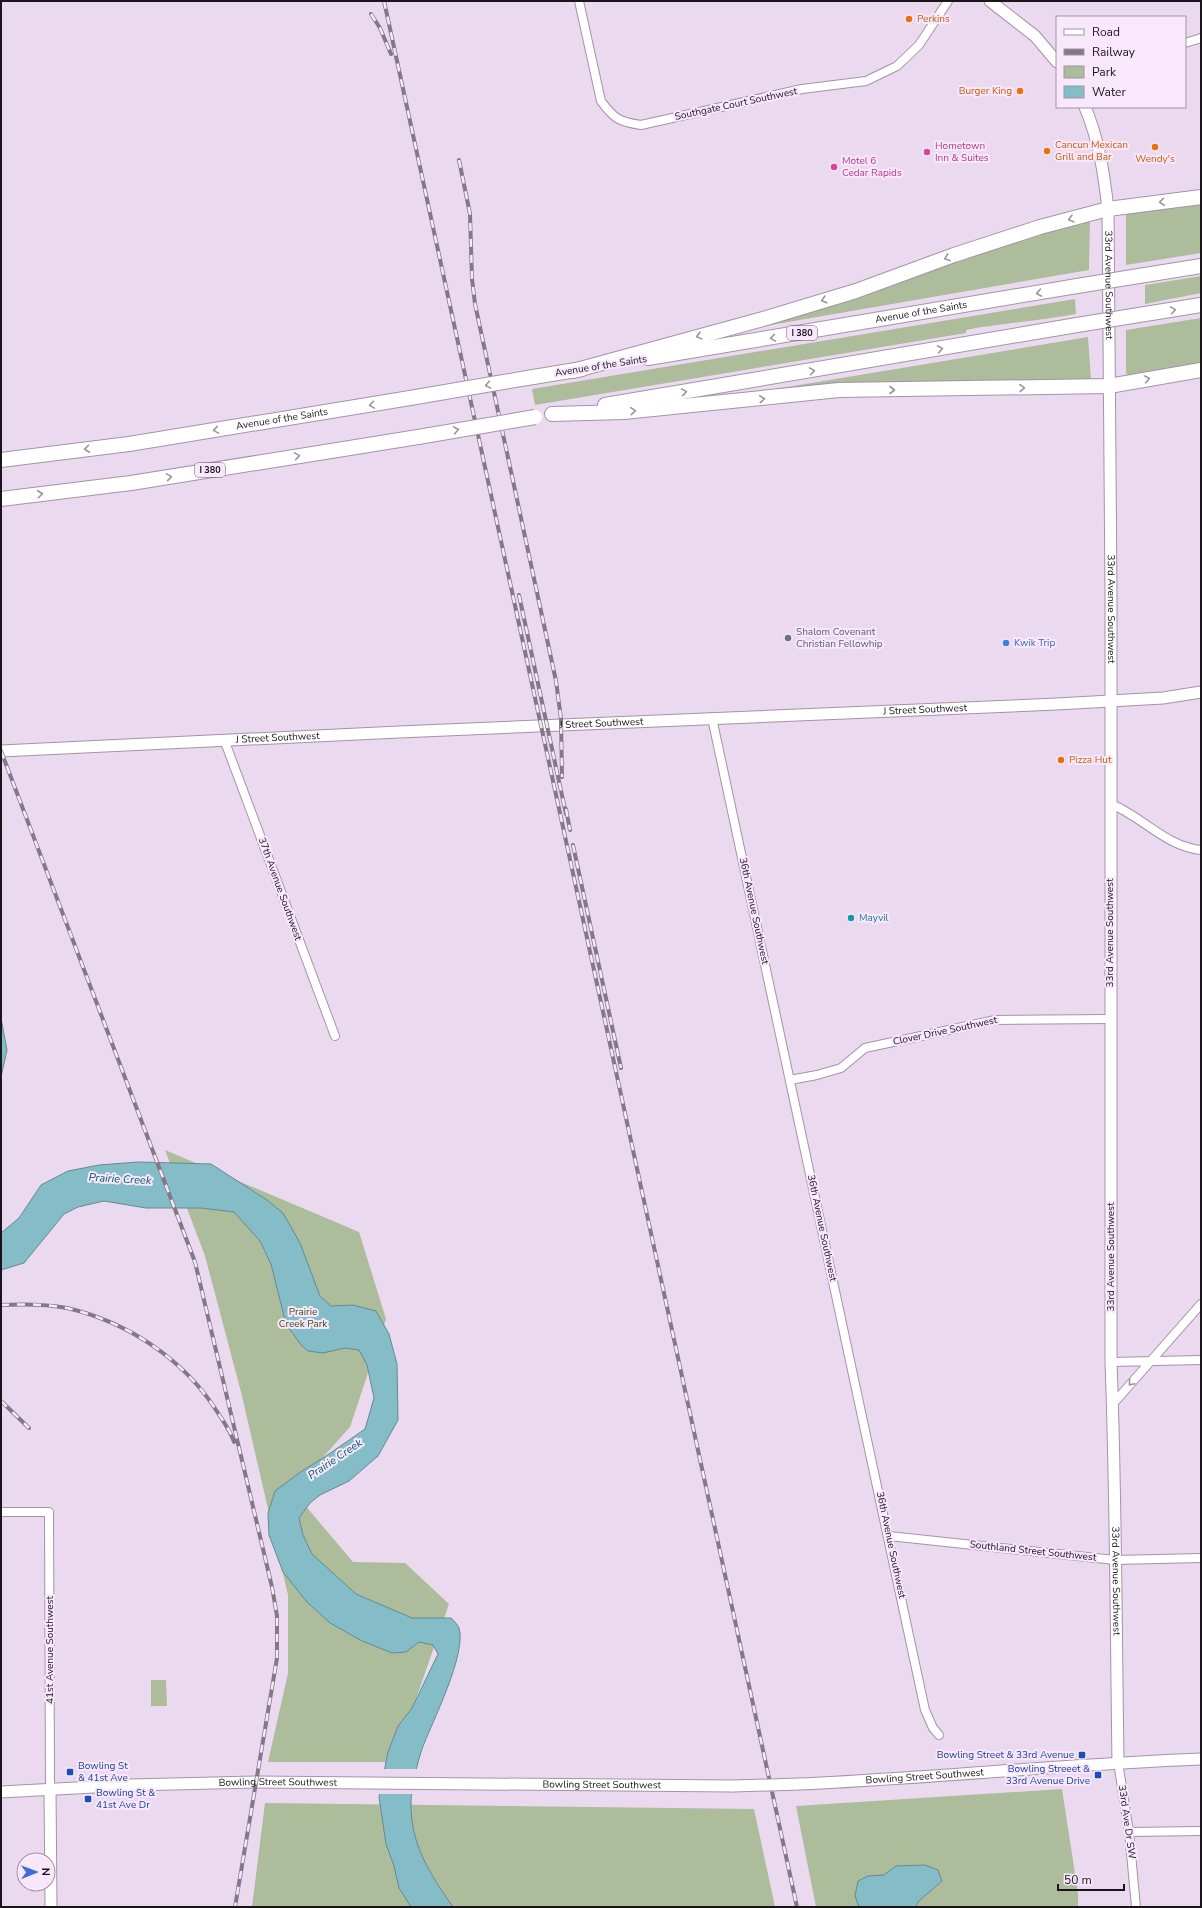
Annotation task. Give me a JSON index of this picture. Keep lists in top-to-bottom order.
{
  "streets": {
    "highway": ["Avenue of the Saints", "I 380"],
    "street": [
      "Southgate Court Southwest",
      "33rd Avenue Southwest",
      "J Street Southwest",
      "37th Avenue Southwest",
      "36th Avenue Southwest",
      "Clover Drive Southwest",
      "Southland Street Southwest",
      "41st Avenue Southwest",
      "Bowling Street Southwest",
      "33rd Ave Dr SW"
    ]
  },
  "crossings": [
    ["33rd Avenue Southwest", "J Street Southwest"],
    ["33rd Avenue Southwest", "Clover Drive Southwest"],
    ["33rd Avenue Southwest", "Southland Street Southwest"],
    ["33rd Avenue Southwest", "Bowling Street Southwest"],
    ["33rd Avenue Southwest", "33rd Ave Dr SW"],
    ["J Street Southwest", "37th Avenue Southwest"],
    ["J Street Southwest", "36th Avenue Southwest"],
    ["36th Avenue Southwest", "Clover Drive Southwest"],
    ["36th Avenue Southwest", "Southland Street Southwest"],
    ["41st Avenue Southwest", "Bowling Street Southwest"],
    ["Bowling Street Southwest", "33rd Ave Dr SW"]
  ],
  "water": ["Prairie Creek"],
  "parks": ["Prairie Creek Park"],
  "places": {
    "other": [
      "Perkins",
      "Burger King",
      "Wendy's",
      "Cancun Mexican Grill and Bar",
      "Hometown Inn & Suites",
      "Motel 6 Cedar Rapids",
      "Shalom Covenant Christian Fellowhip",
      "Kwik Trip",
      "Pizza Hut",
      "Mayvil"
    ],
    "transit": [
      "Bowling Street & 33rd Avenue",
      "Bowling St & 41st Ave",
      "Bowling Streeet & 33rd Avenue Drive",
      "Bowling St & 41st Ave Dr"
    ]
  },
  "legend": [
    "Road",
    "Railway",
    "Park",
    "Water"
  ],
  "scale_bar": "50 m",
  "north": "right"
}
